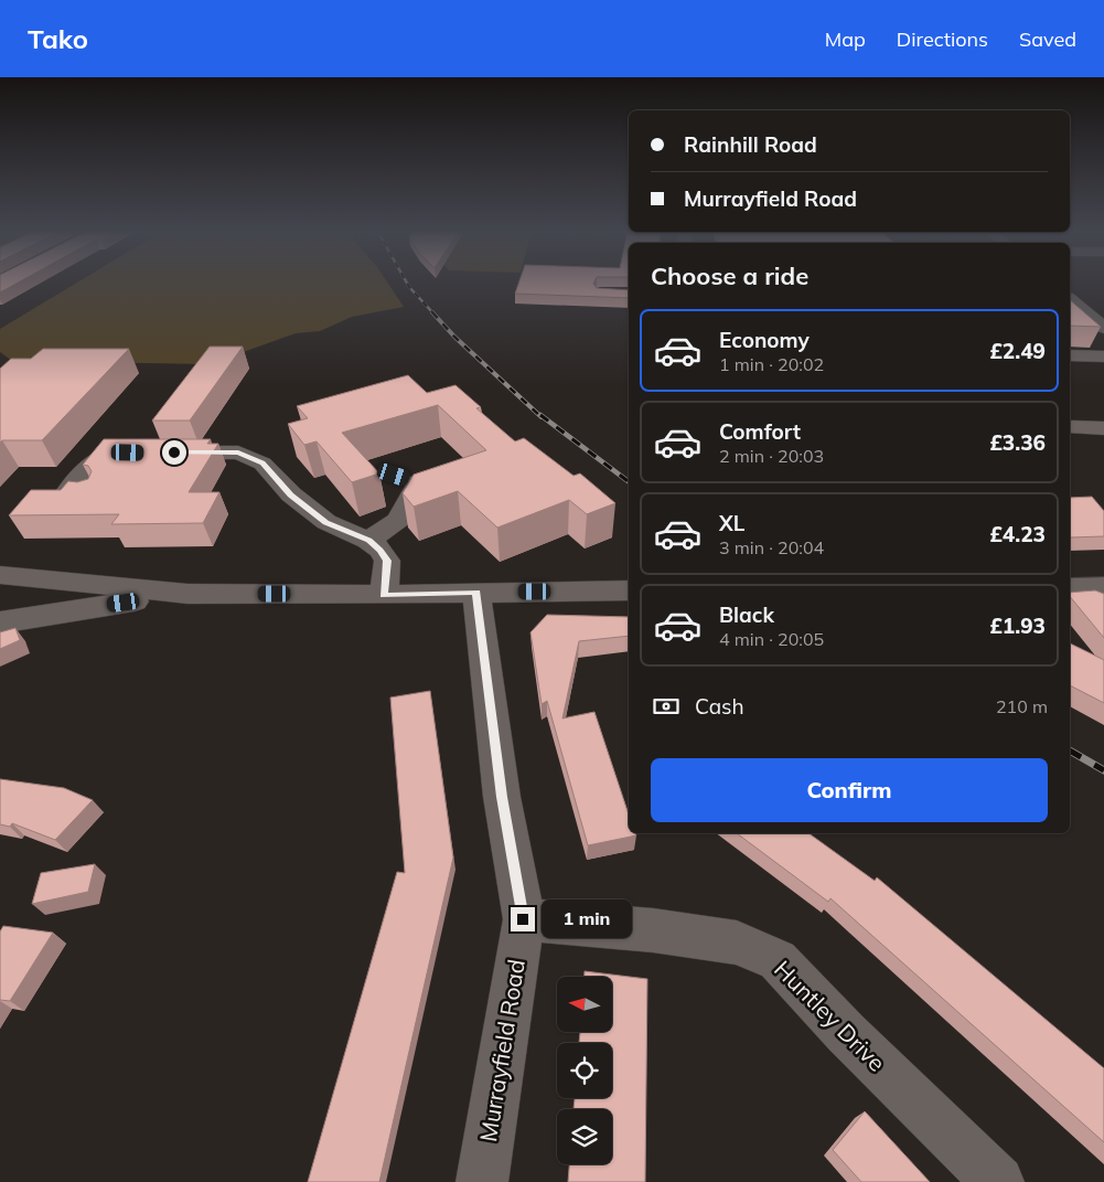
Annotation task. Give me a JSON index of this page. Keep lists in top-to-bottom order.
{
  "streets": {
    "street": ["Huntley Drive", "Murrayfield Road"]
  },
  "crossings": [
    ["Huntley Drive", "Murrayfield Road"]
  ],
  "north": "left",
  "page": {
    "header": "Tako",
    "nav": ["Map", "Directions", "Saved"],
    "banner": ["Rainhill Road", "Murrayfield Road"],
    "heading": "Choose a ride",
    "list": [
      {
        "name": "Economy",
        "note": "1 min · 20:02",
        "value": "£2.49"
      },
      {
        "name": "Comfort",
        "note": "2 min · 20:03",
        "value": "£3.36"
      },
      {
        "name": "XL",
        "note": "3 min · 20:04",
        "value": "£4.23"
      },
      {
        "name": "Black",
        "note": "4 min · 20:05",
        "value": "£1.93"
      }
    ],
    "pay": ["Cash", "210 m"],
    "buttons": "Confirm",
    "bubble": "1 min"
  }
}
